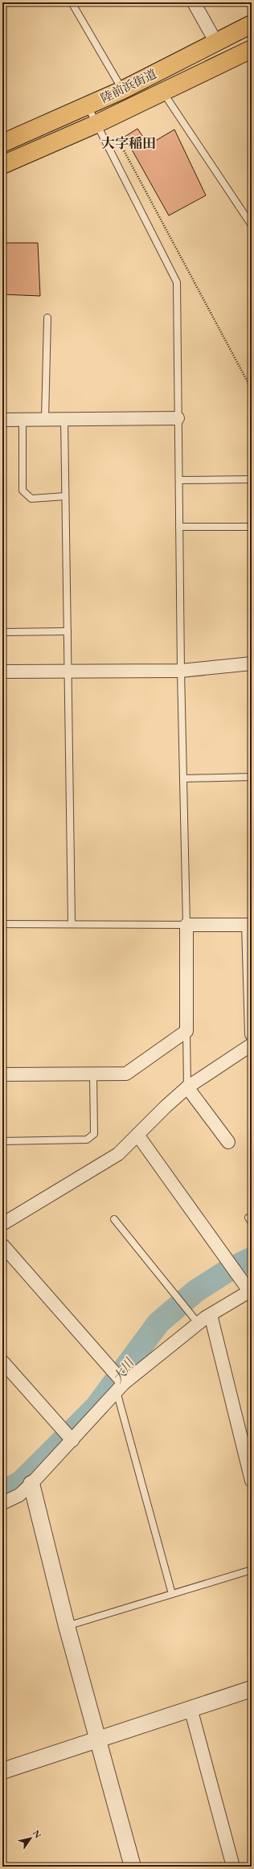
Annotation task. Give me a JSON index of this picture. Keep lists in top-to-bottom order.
{
  "streets": {
    "highway": ["陸前浜街道"]
  },
  "districts": ["大字稲田"],
  "water": ["大川"],
  "north": "top right"
}
